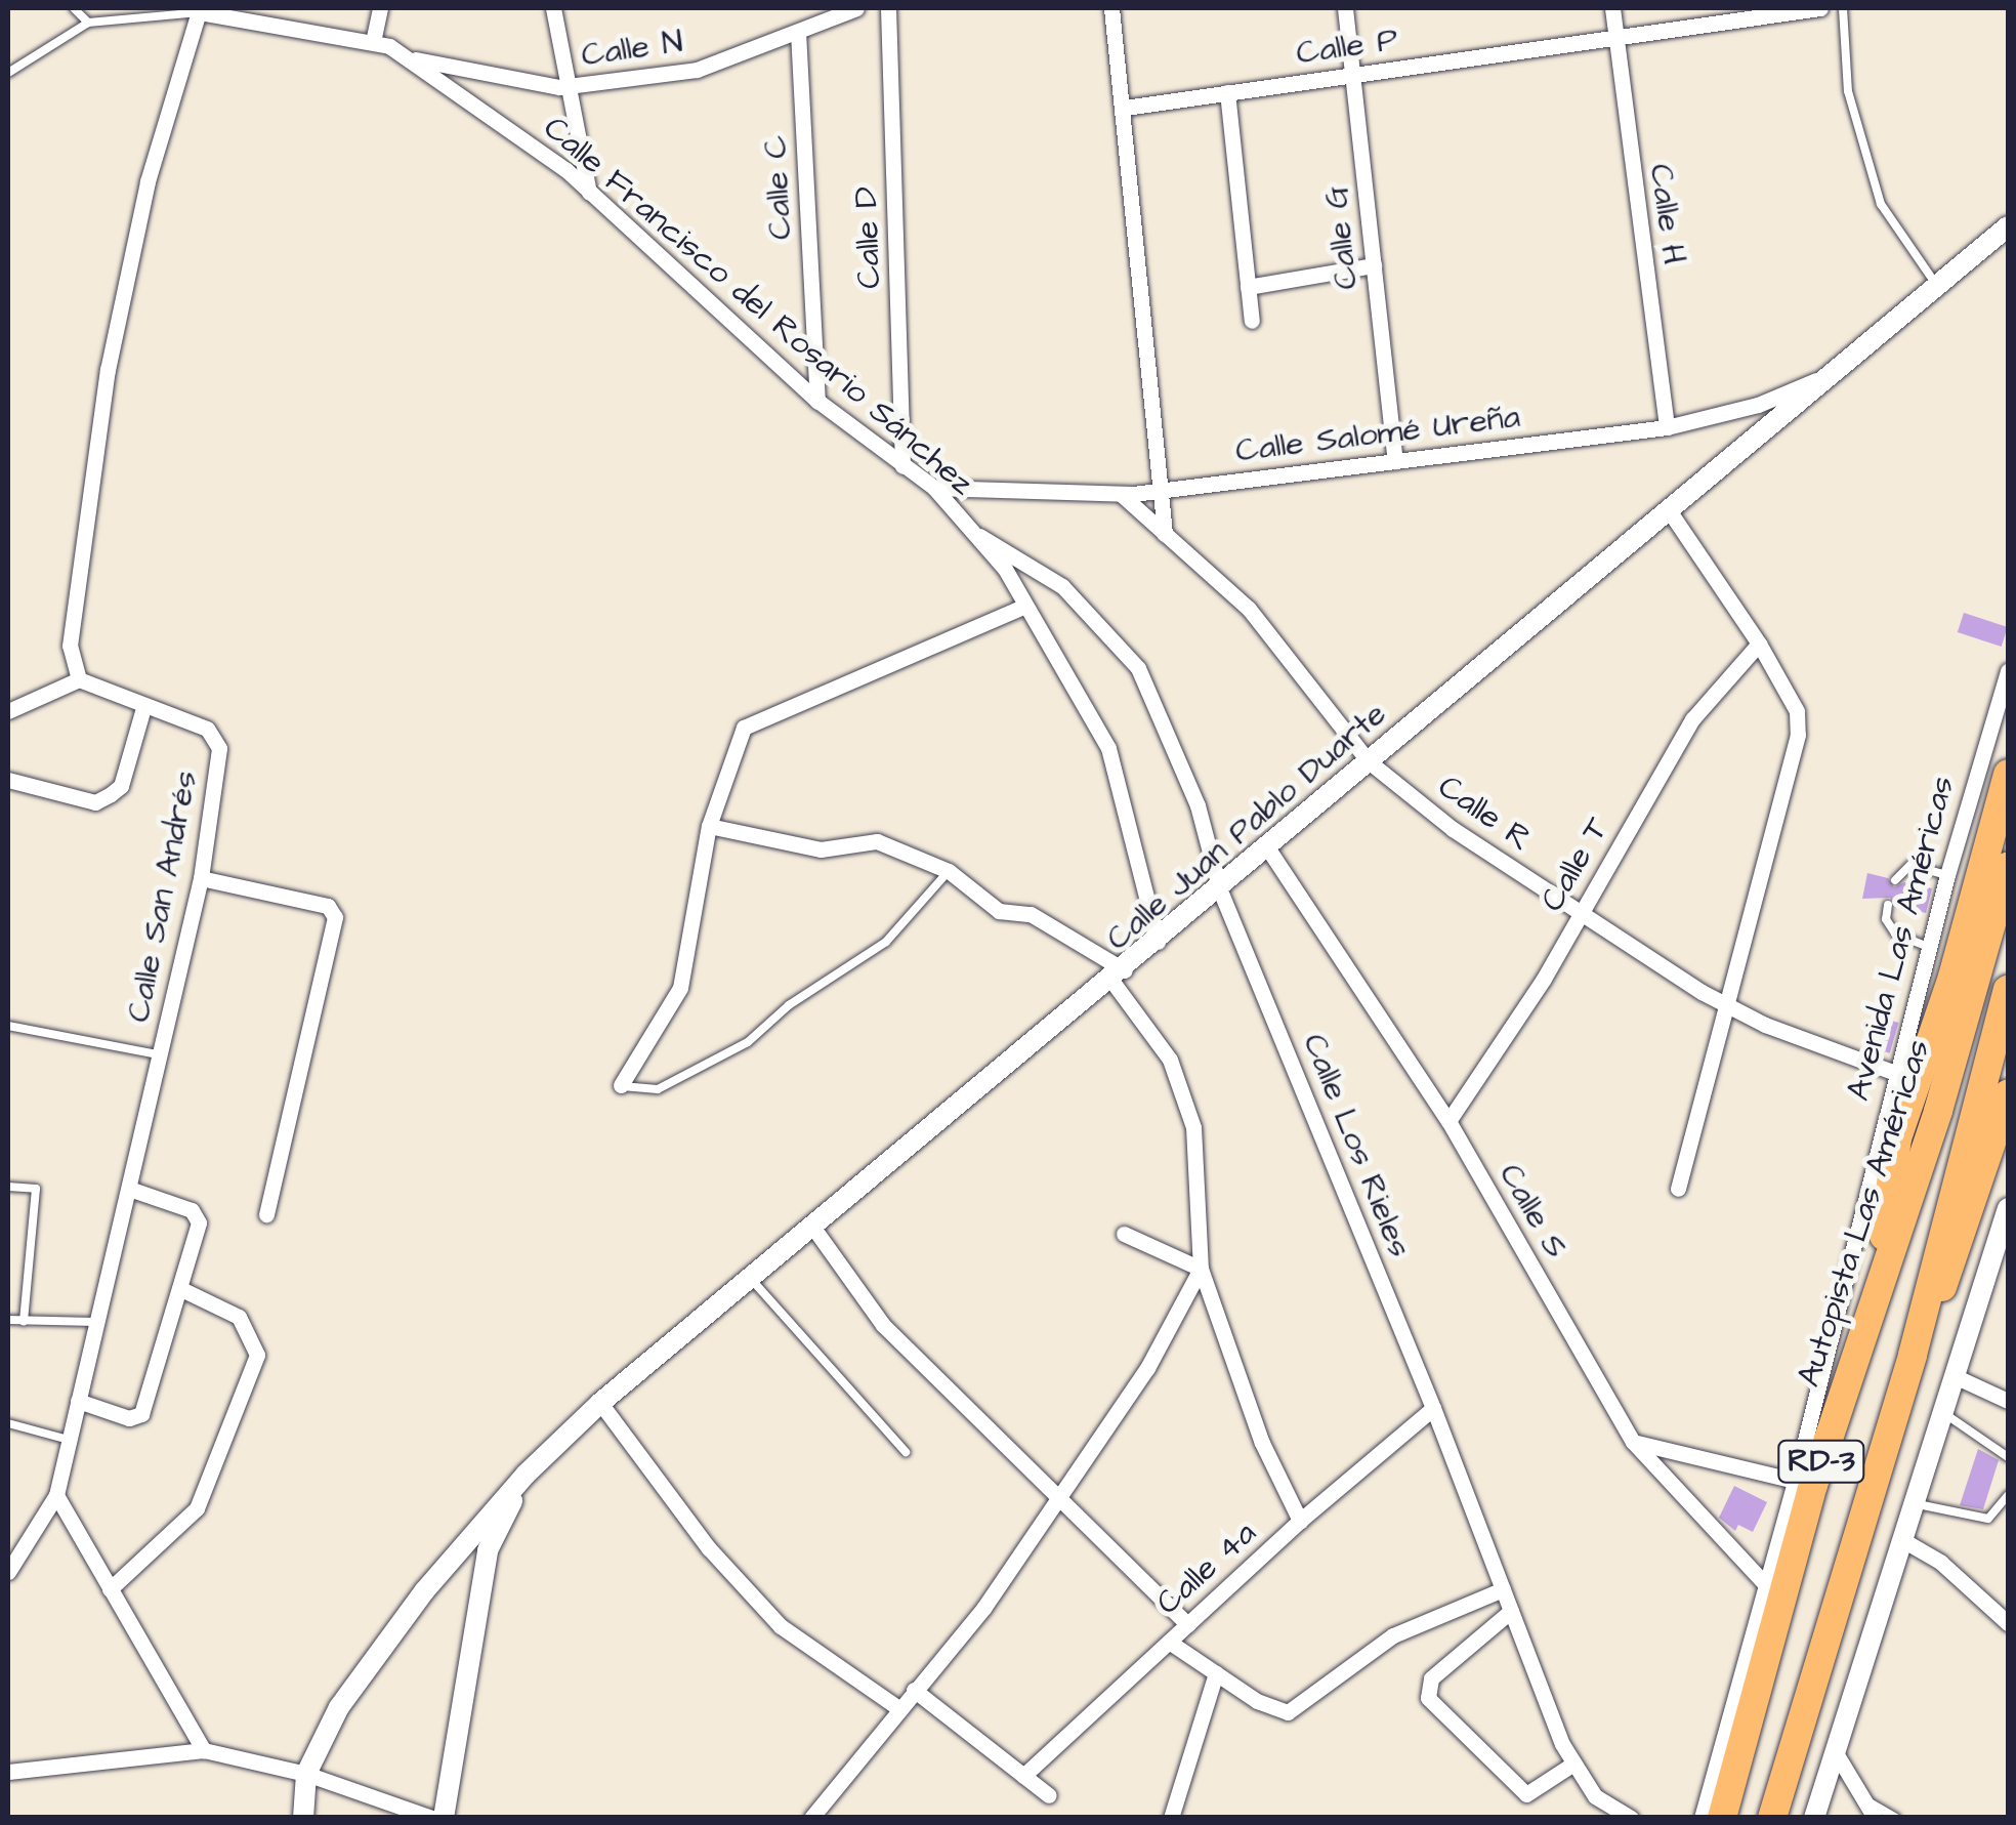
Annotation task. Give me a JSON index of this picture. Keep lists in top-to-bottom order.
{
  "streets": {
    "highway": ["Autopista Las Américas", "RD-3"],
    "street": [
      "Calle P",
      "Calle N",
      "Calle C",
      "Calle H",
      "Calle D",
      "Calle G",
      "Calle Francisco del Rosario Sánchez",
      "Calle Salomé Ureña",
      "Calle R",
      "Calle Juan Pablo Duarte",
      "Calle T",
      "Calle San Andrés",
      "Avenida Las Américas",
      "Calle Los Rieles",
      "Calle S",
      "Calle 4a"
    ]
  },
  "crossings": [
    ["Calle P", "Calle H"],
    ["Calle P", "Calle G"],
    ["Calle N", "Calle C"],
    ["Calle N", "Calle Francisco del Rosario Sánchez"],
    ["Calle C", "Calle Francisco del Rosario Sánchez"],
    ["Calle H", "Calle Salomé Ureña"],
    ["Calle D", "Calle Francisco del Rosario Sánchez"],
    ["Calle G", "Calle Salomé Ureña"],
    ["Calle Francisco del Rosario Sánchez", "Calle Salomé Ureña"],
    ["Calle Francisco del Rosario Sánchez", "Calle Juan Pablo Duarte"],
    ["Calle Francisco del Rosario Sánchez", "Calle Los Rieles"],
    ["Calle Salomé Ureña", "Calle R"],
    ["Calle Salomé Ureña", "Calle Juan Pablo Duarte"],
    ["Calle R", "Calle Juan Pablo Duarte"],
    ["Calle R", "Calle T"],
    ["Calle R", "Avenida Las Américas"],
    ["Calle Juan Pablo Duarte", "Calle Los Rieles"],
    ["Calle Juan Pablo Duarte", "Calle S"],
    ["Calle T", "Calle S"],
    ["Avenida Las Américas", "Calle S"],
    ["Avenida Las Américas", "Autopista Las Américas"],
    ["Calle Los Rieles", "Calle 4a"]
  ]
}
